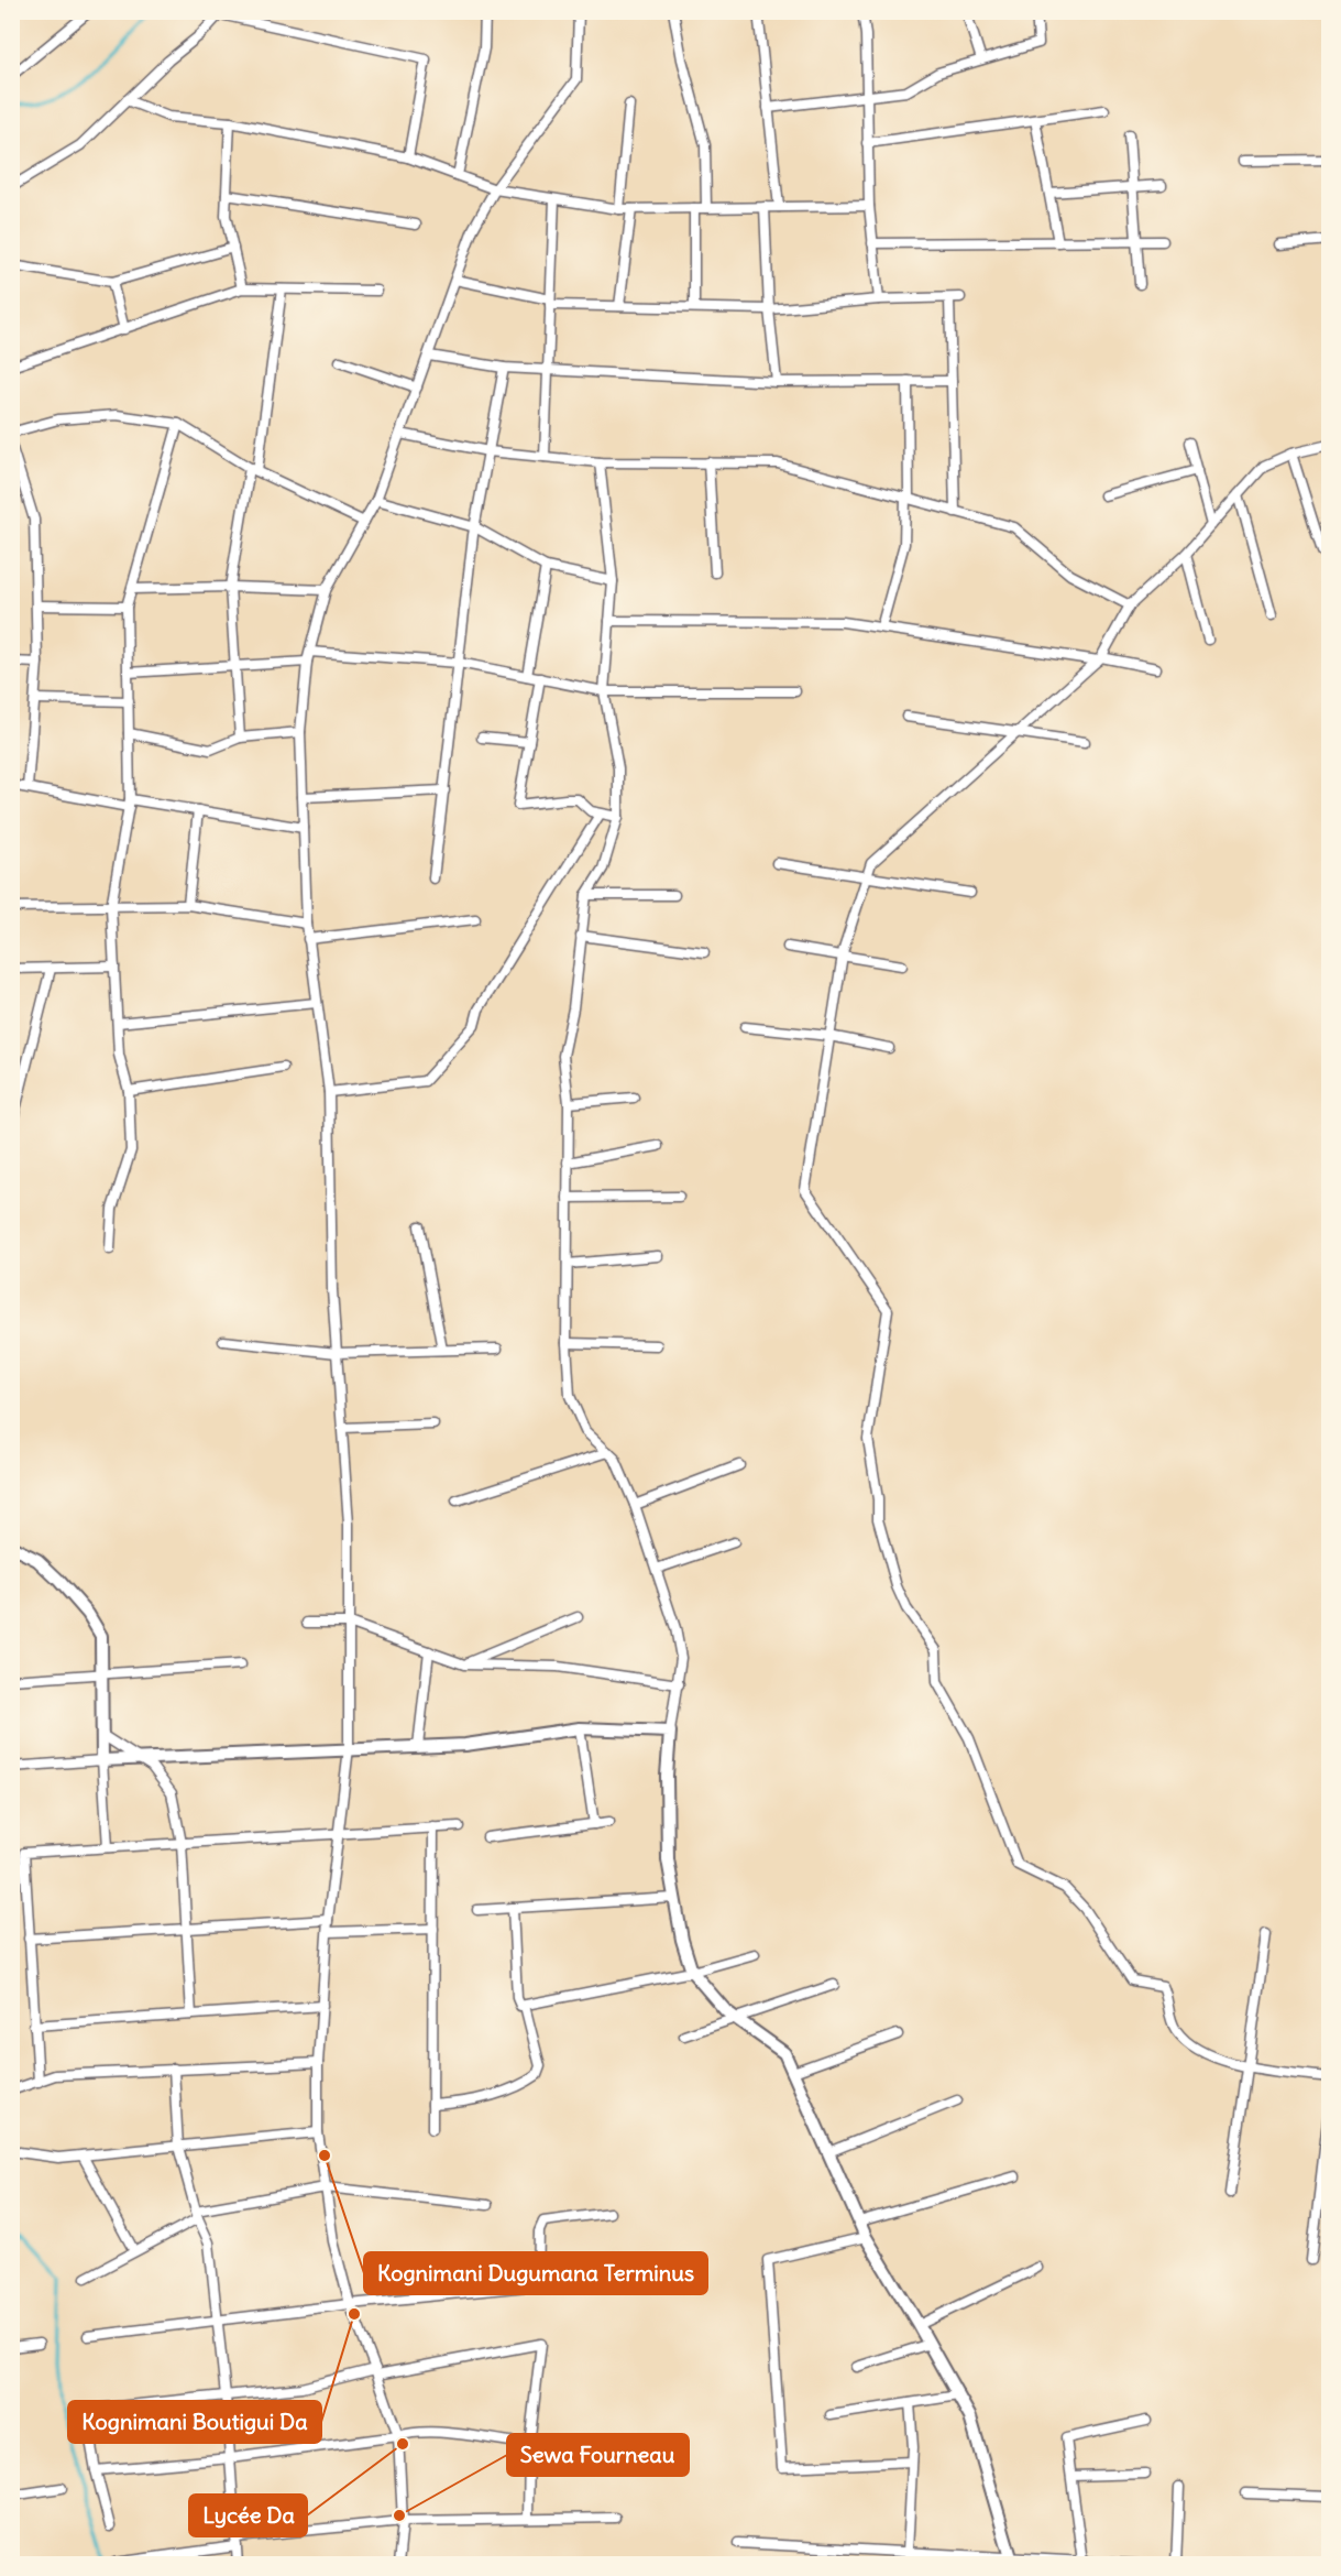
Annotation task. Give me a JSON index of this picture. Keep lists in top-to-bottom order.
{
  "places": [
    "Kognimani Dugumana Terminus",
    "Kognimani Boutigui Da",
    "Lycée Da",
    "Sewa Fourneau"
  ]
}
